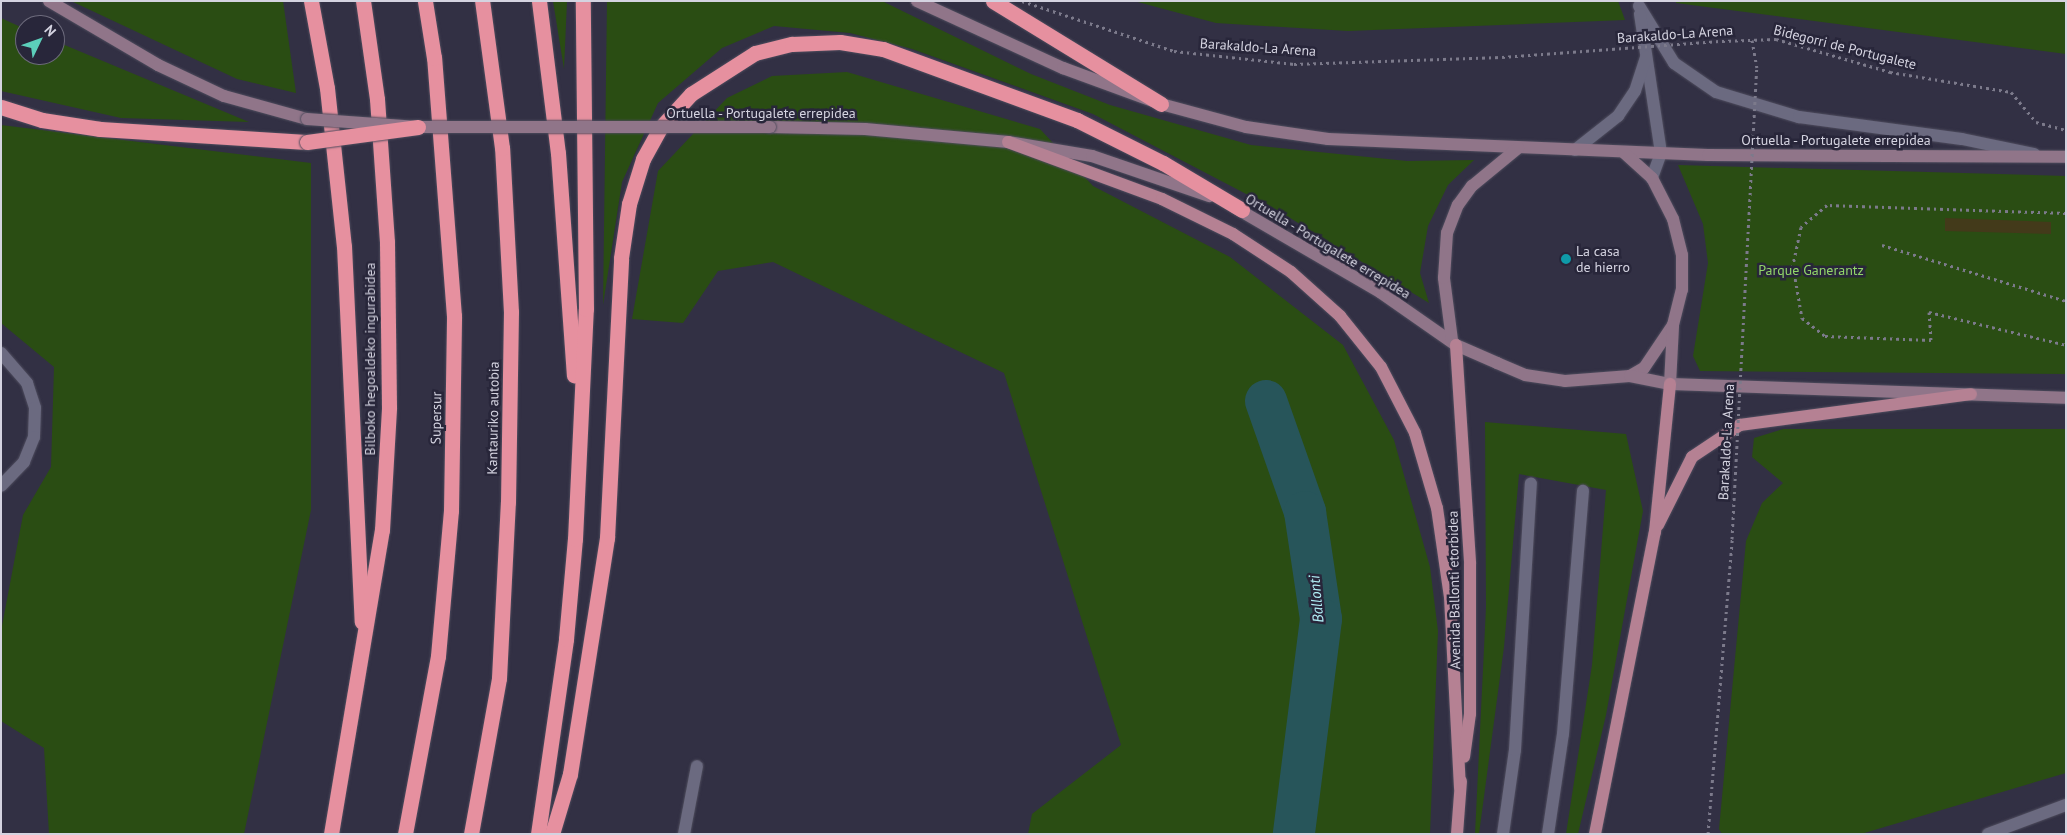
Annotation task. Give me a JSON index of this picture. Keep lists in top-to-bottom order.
{
  "streets": {
    "highway": ["Bilboko hegoaldeko ingurabidea", "Supersur", "Kantauriko autobia"],
    "main road": ["Avenida Ballonti etorbidea"],
    "street": ["Ortuella - Portugalete errepidea"],
    "path": ["Barakaldo-La Arena", "Bidegorri de Portugalete"]
  },
  "crossings": [
    ["Barakaldo-La Arena", "Bidegorri de Portugalete"],
    ["Ortuella - Portugalete errepidea", "Avenida Ballonti etorbidea"]
  ],
  "water": ["Ballonti"],
  "parks": ["Parque Ganerantz"],
  "places": ["La casa de hierro"],
  "north": "top right"
}
